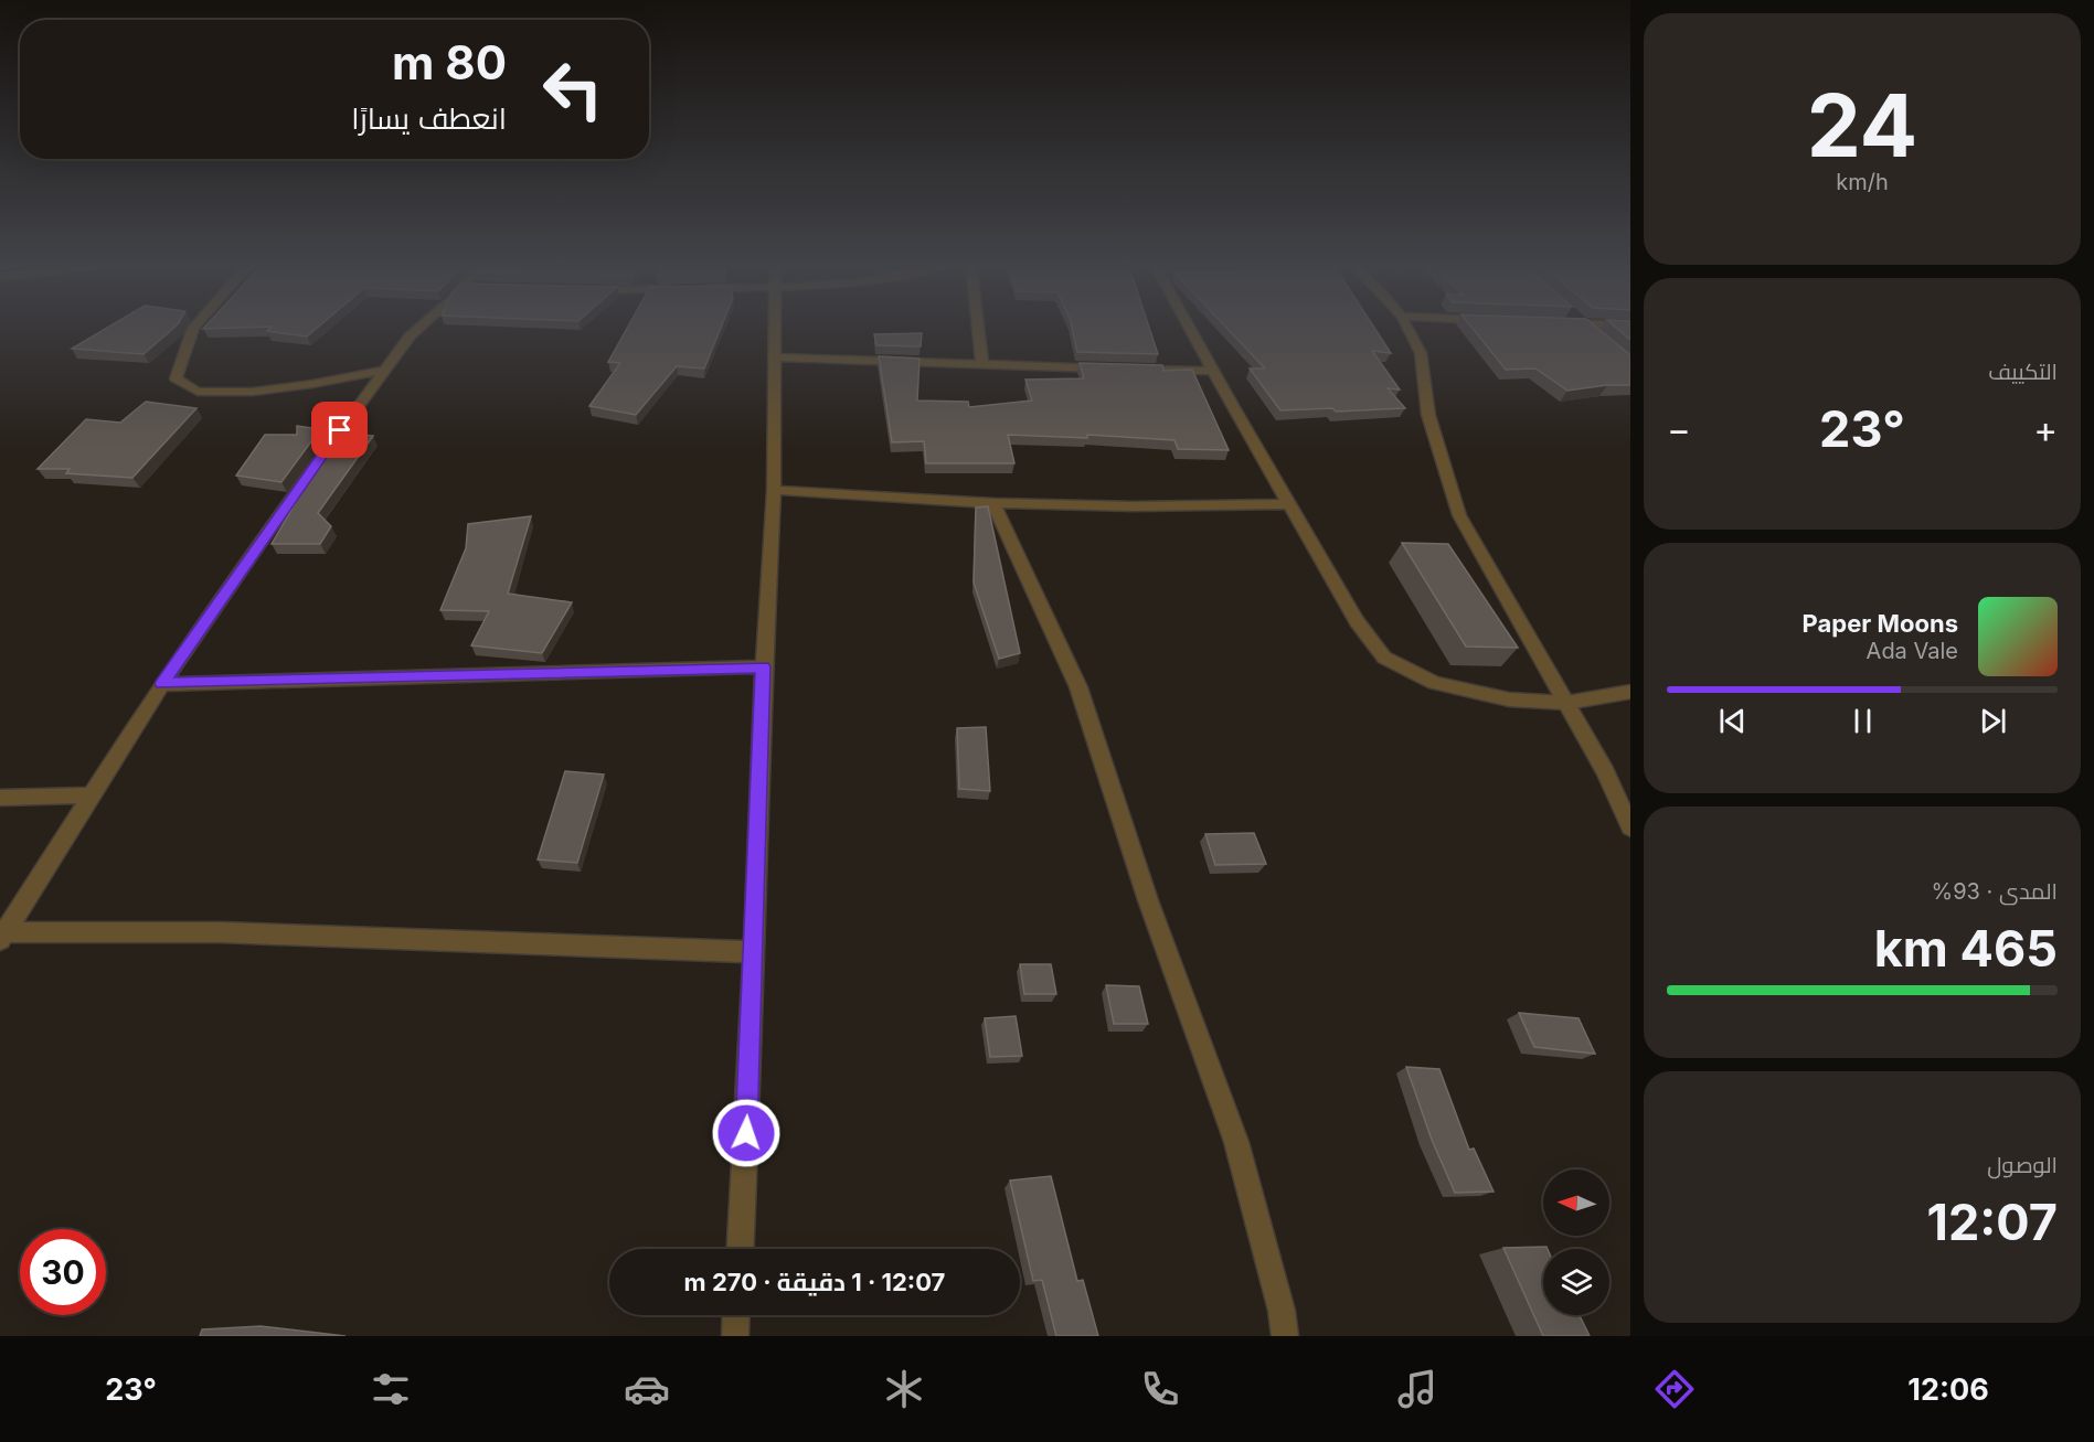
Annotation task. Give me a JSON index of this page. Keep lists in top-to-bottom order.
{
  "north": "left",
  "page": {
    "tile": [
      ["24", "km/h"],
      "التكييف",
      ["المدى · 93%", "465 km"],
      ["الوصول", "12:07"]
    ],
    "turn": ["80 m", "انعطف يسارًا"],
    "heat": ["−", "23°", "+"],
    "song": ["Paper Moons", "Ada Vale"],
    "limit": "30",
    "trip": "12:07 · 1 دقيقة · 270 m",
    "tabs": ["12:06", "23°"]
  }
}
